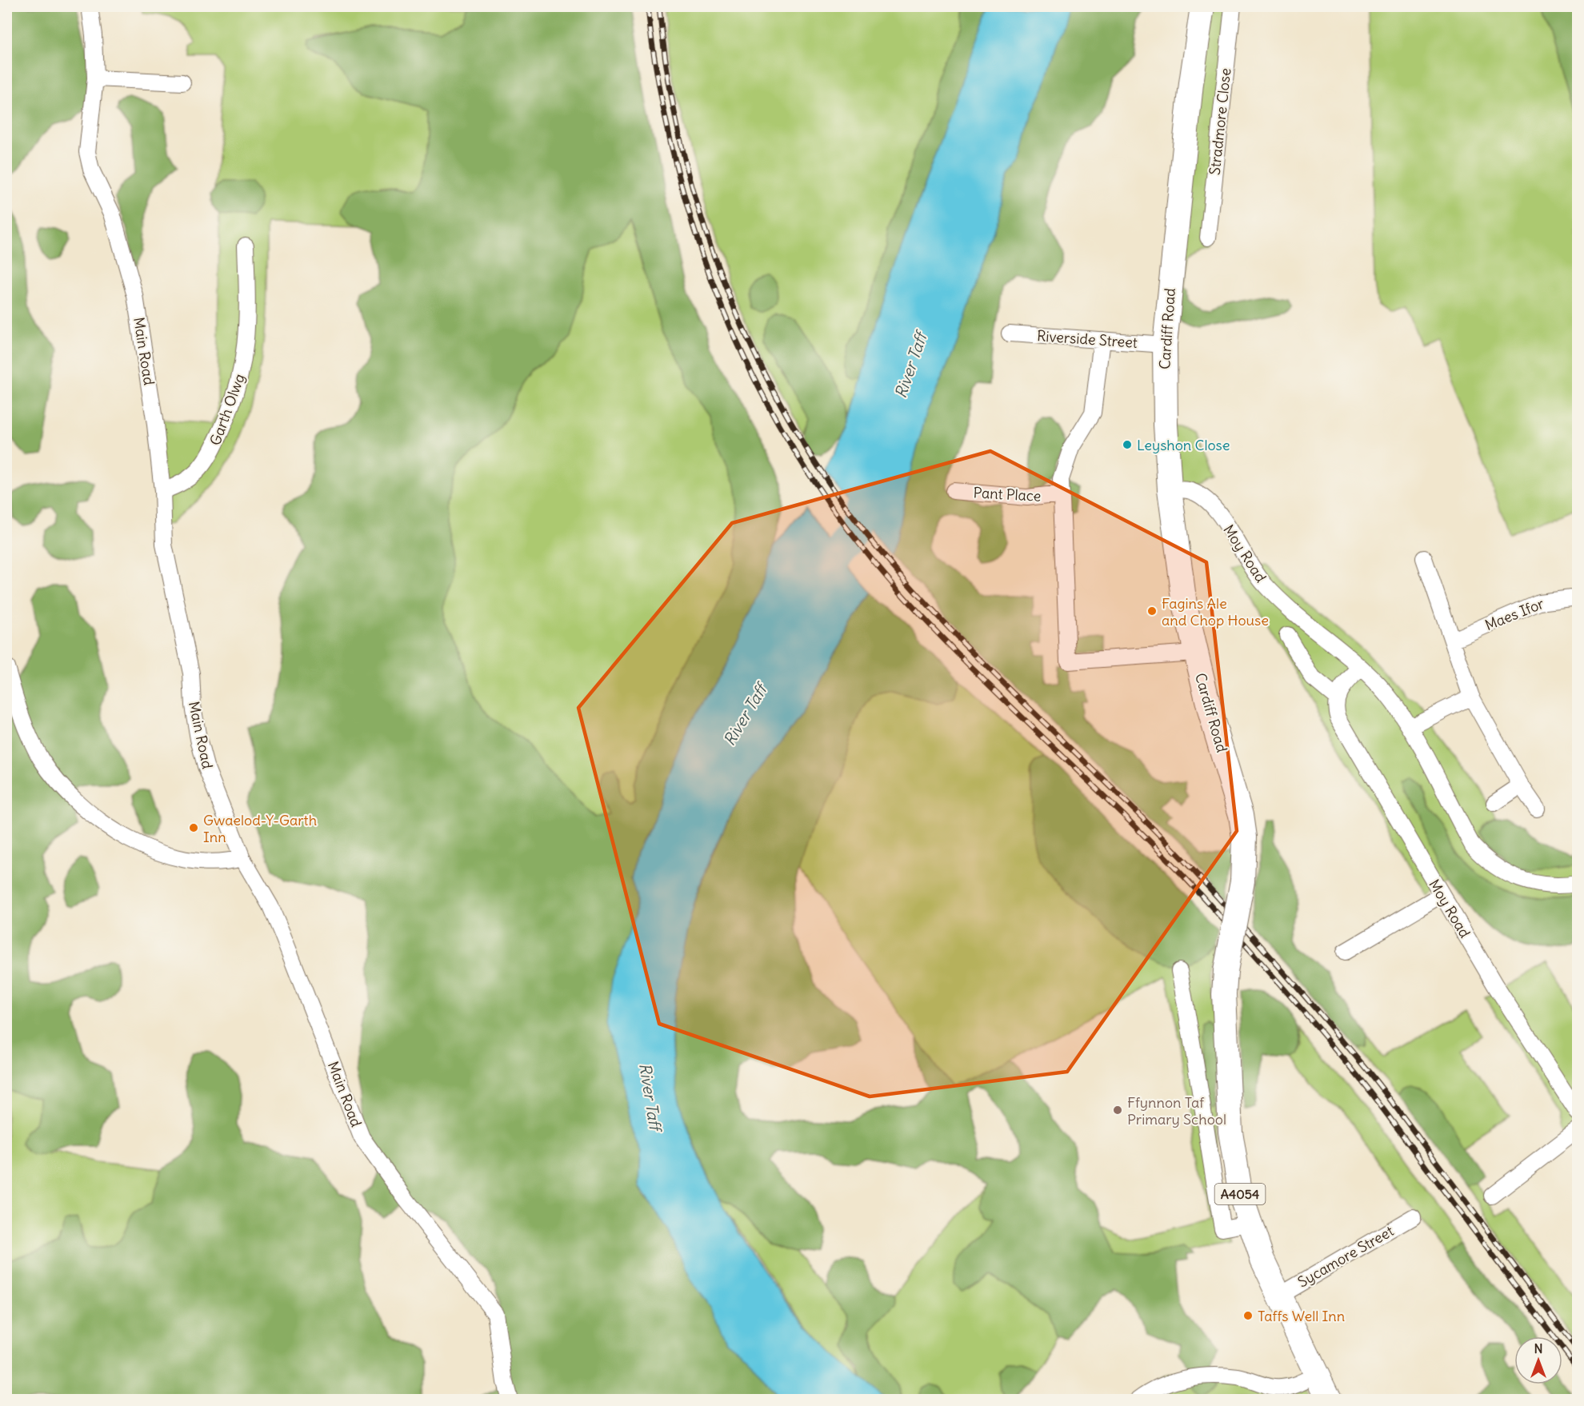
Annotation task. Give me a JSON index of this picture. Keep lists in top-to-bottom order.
{
  "streets": {
    "main road": ["Cardiff Road", "A4054"],
    "street": [
      "Stradmore Close",
      "Riverside Street",
      "Main Road",
      "Garth Olwg",
      "Pant Place",
      "Moy Road",
      "Maes Ifor",
      "Sycamore Street"
    ]
  },
  "crossings": [
    ["Cardiff Road", "Riverside Street"],
    ["Cardiff Road", "Moy Road"],
    ["Cardiff Road", "Sycamore Street"],
    ["Main Road", "Garth Olwg"]
  ],
  "water": ["River Taff"],
  "places": [
    "Leyshon Close",
    "Fagins Ale and Chop House",
    "Gwaelod-Y-Garth Inn",
    "Ffynnon Taf Primary School",
    "Taffs Well Inn"
  ],
  "north": "top"
}
